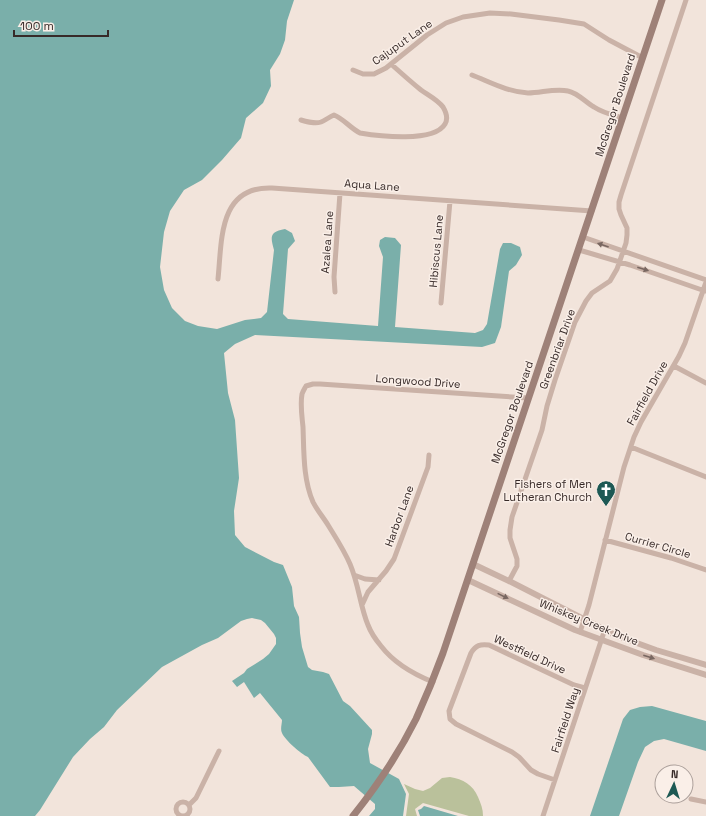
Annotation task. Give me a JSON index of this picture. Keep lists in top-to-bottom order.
{
  "streets": {
    "main road": ["McGregor Boulevard"],
    "street": [
      "Cajuput Lane",
      "Aqua Lane",
      "Azalea Lane",
      "Hibiscus Lane",
      "Greenbriar Drive",
      "Longwood Drive",
      "Fairfield Drive",
      "Harbor Lane",
      "Currier Circle",
      "Whiskey Creek Drive",
      "Westfield Drive",
      "Fairfield Way"
    ]
  },
  "crossings": [
    ["Cajuput Lane", "McGregor Boulevard"],
    ["McGregor Boulevard", "Aqua Lane"],
    ["McGregor Boulevard", "Longwood Drive"],
    ["McGregor Boulevard", "Whiskey Creek Drive"],
    ["Aqua Lane", "Azalea Lane"],
    ["Aqua Lane", "Hibiscus Lane"],
    ["Greenbriar Drive", "Whiskey Creek Drive"],
    ["Fairfield Drive", "Currier Circle"],
    ["Fairfield Drive", "Whiskey Creek Drive"],
    ["Whiskey Creek Drive", "Fairfield Way"],
    ["Westfield Drive", "Fairfield Way"]
  ],
  "places": {
    "church": ["Fishers of Men Lutheran Church"]
  },
  "scale_bar": "100 m",
  "north": "top"
}
